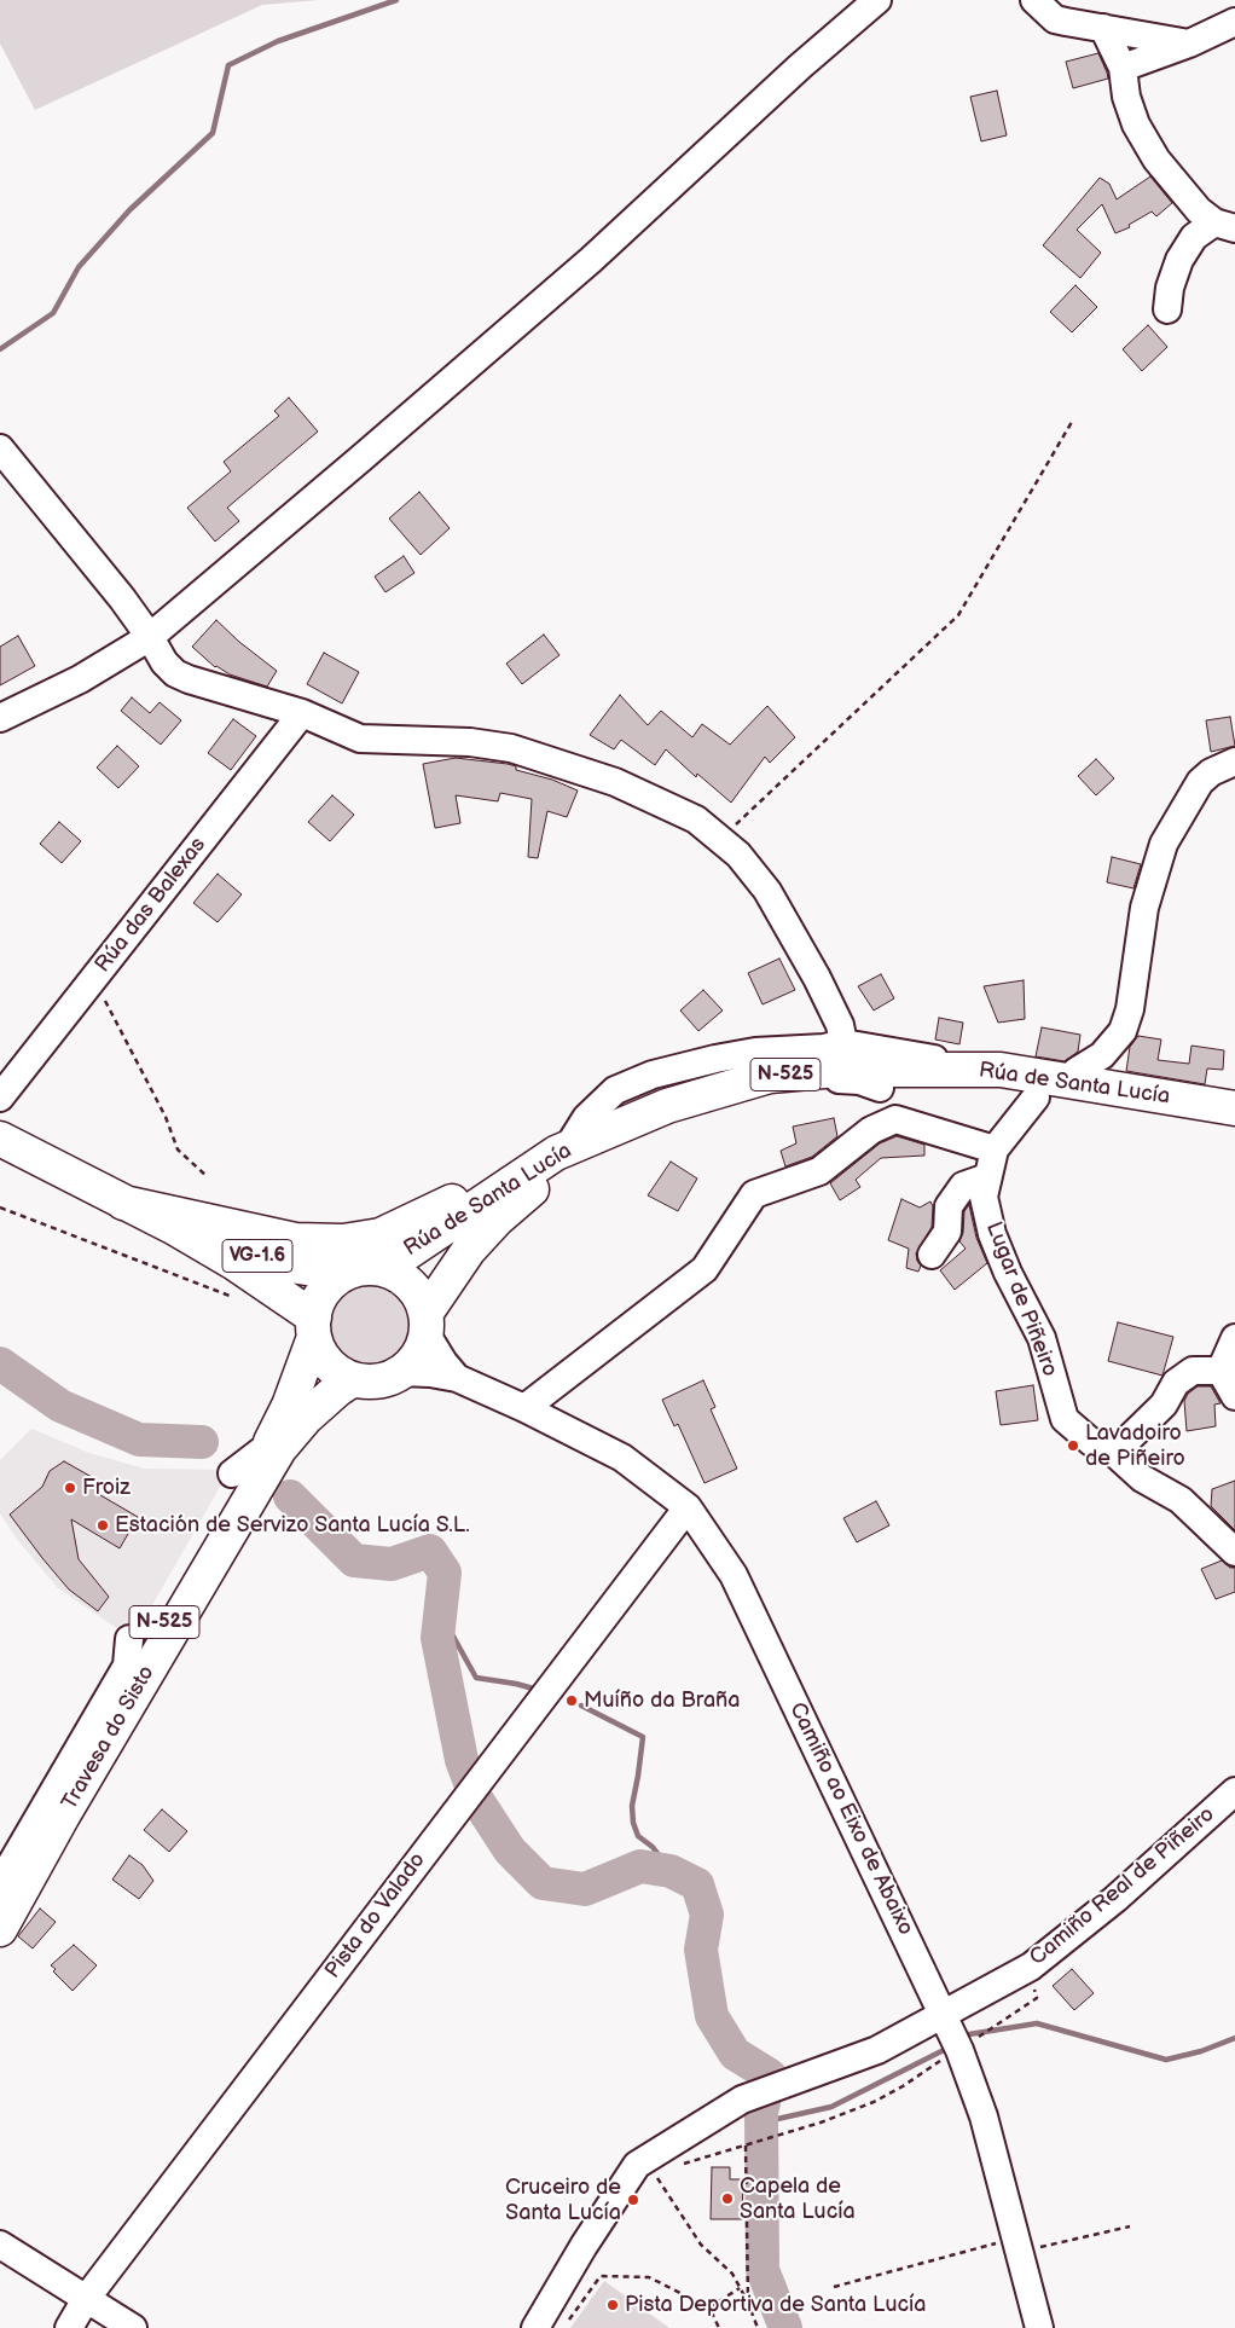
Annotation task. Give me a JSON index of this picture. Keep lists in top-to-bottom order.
{
  "streets": {
    "highway": [
      "N-525",
      "Rúa de Santa Lucía",
      "VG-1.6",
      "Travesa do Sisto"
    ],
    "street": [
      "Rúa das Balexas",
      "Lugar de Piñeiro",
      "Camiño ao Eixo de Abaixo",
      "Camiño Real de Piñeiro",
      "Pista do Valado"
    ]
  },
  "crossings": [
    ["N-525", "Rúa de Santa Lucía"],
    ["N-525", "VG-1.6"],
    ["N-525", "Travesa do Sisto"],
    ["Rúa de Santa Lucía", "VG-1.6"],
    ["Rúa de Santa Lucía", "Lugar de Piñeiro"],
    ["Rúa de Santa Lucía", "Travesa do Sisto"],
    ["VG-1.6", "Travesa do Sisto"],
    ["Camiño ao Eixo de Abaixo", "Camiño Real de Piñeiro"],
    ["Camiño ao Eixo de Abaixo", "Pista do Valado"]
  ],
  "places": [
    "Lavadoiro de Piñeiro",
    "Froiz",
    "Estación de Servizo Santa Lucía S.L.",
    "Muíño da Braña",
    "Capela de Santa Lucía",
    "Cruceiro de Santa Lucía",
    "Pista Deportiva de Santa Lucía"
  ]
}
